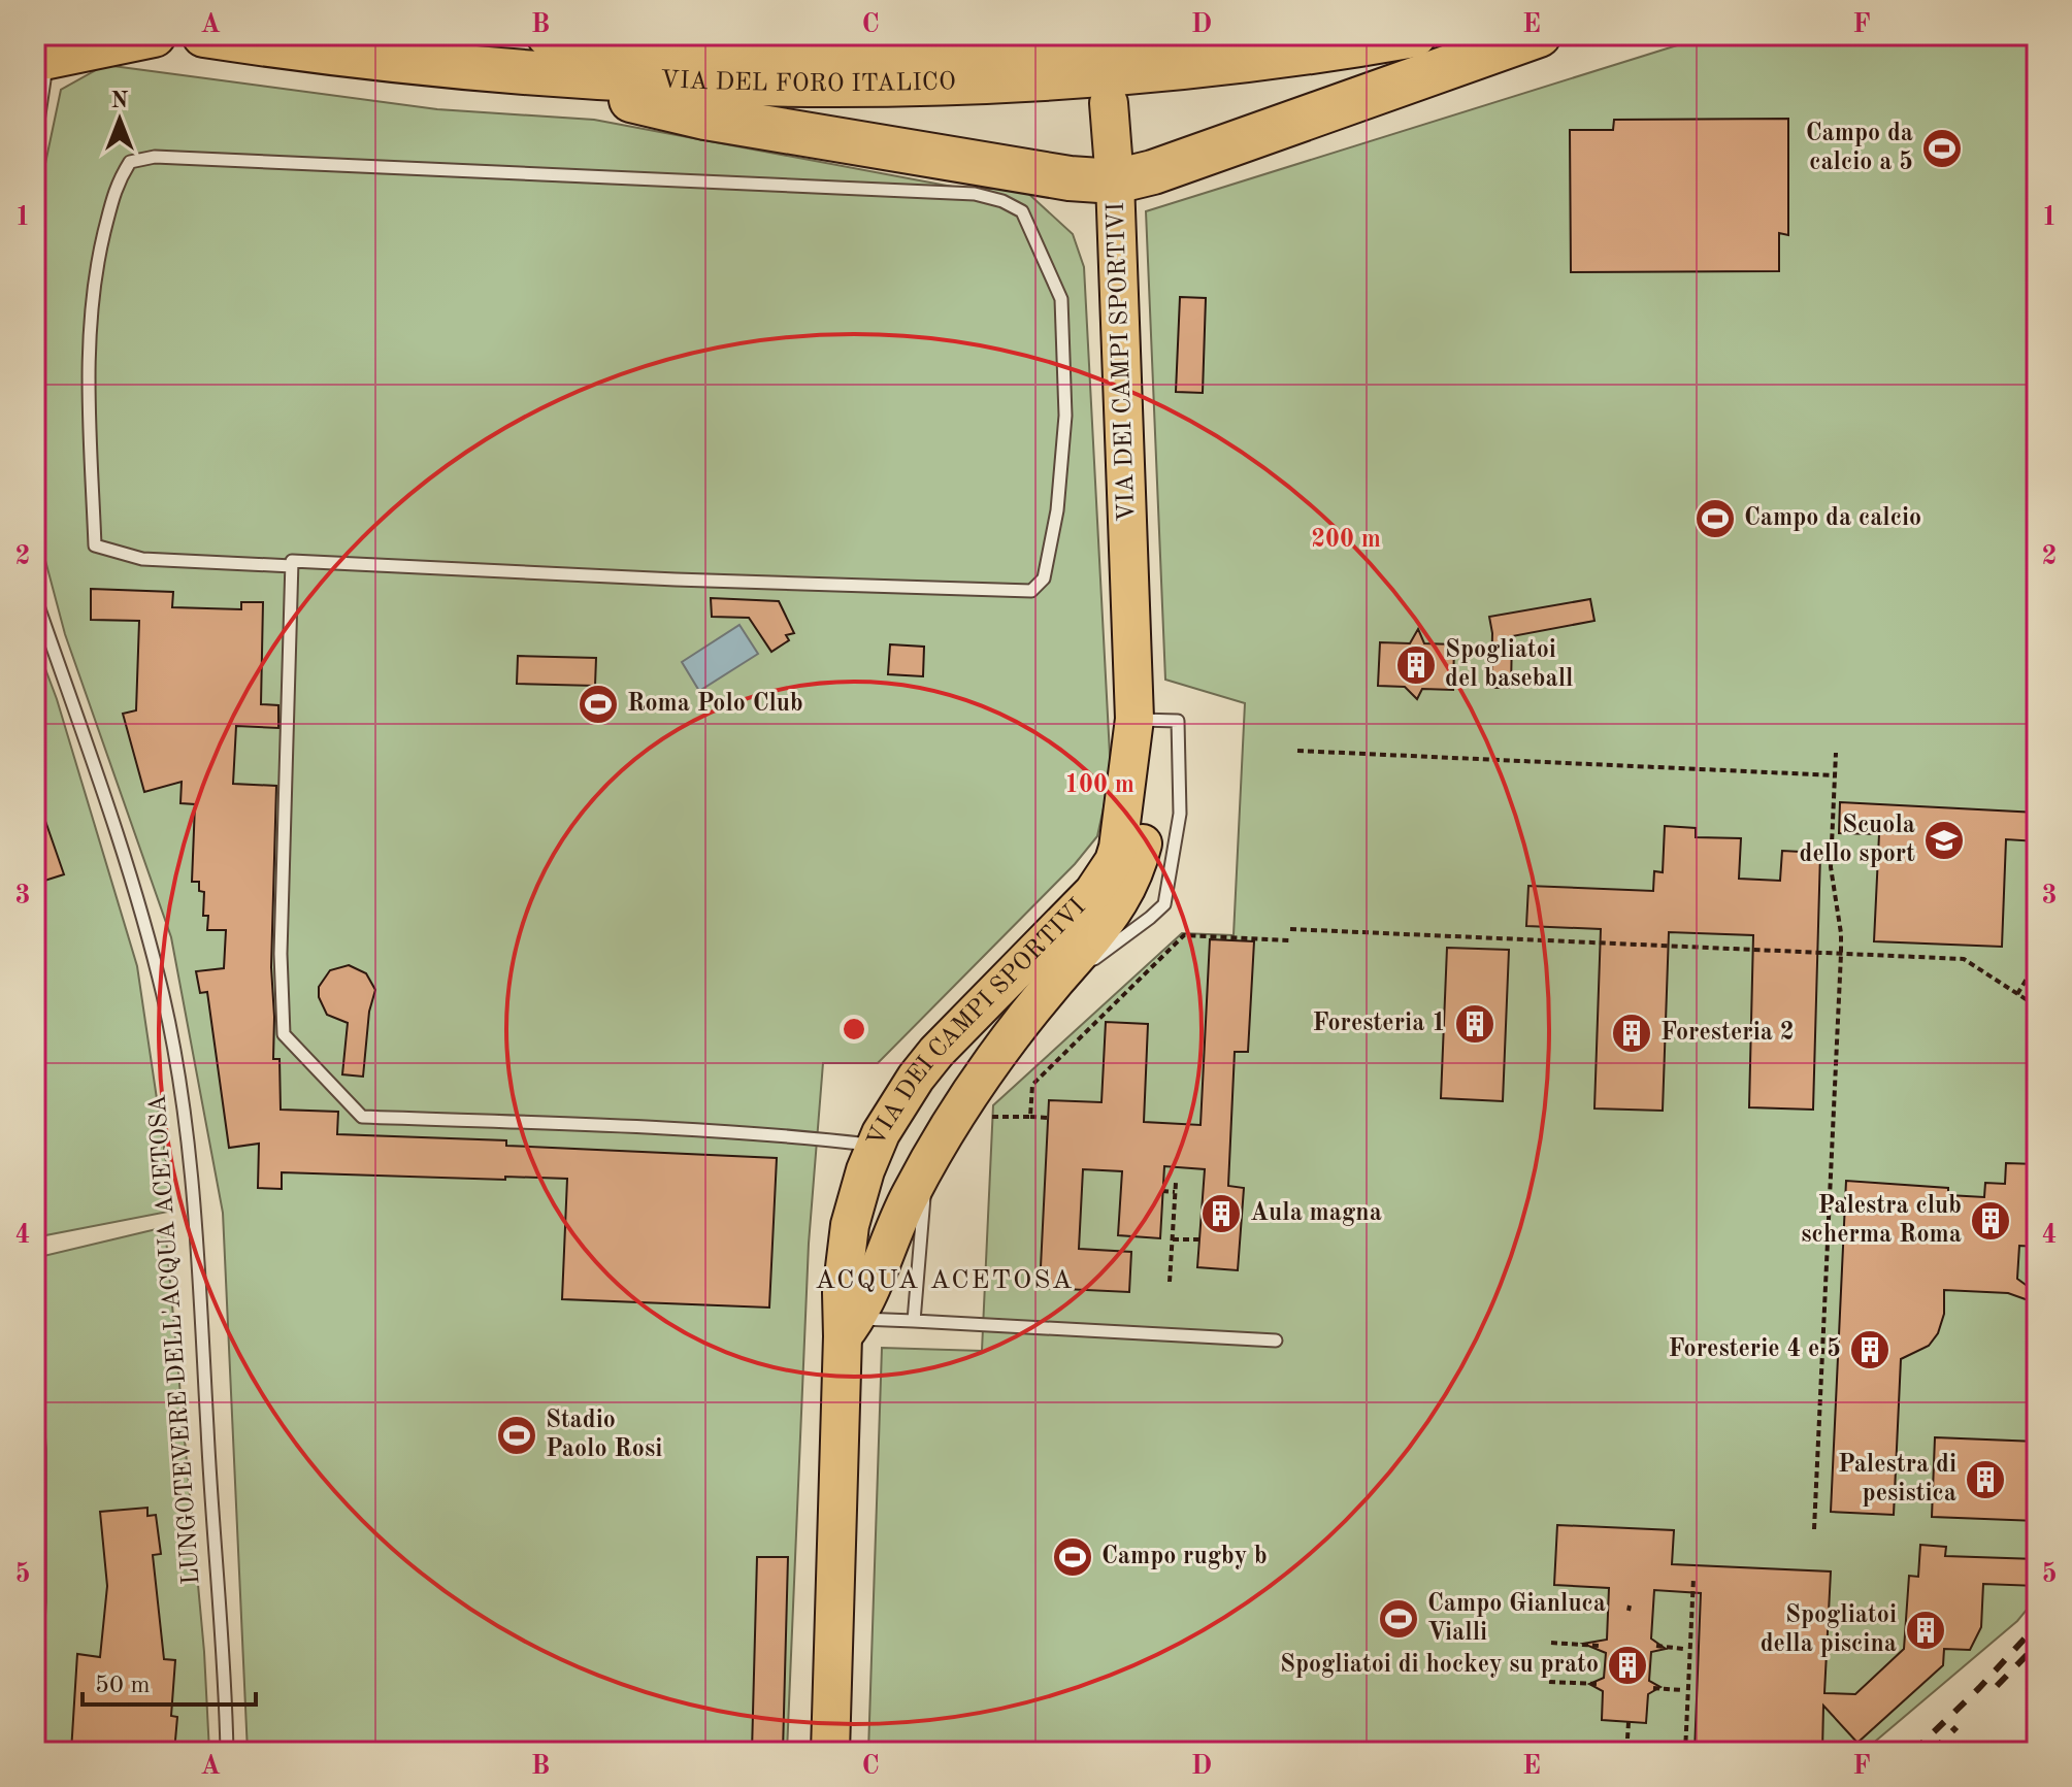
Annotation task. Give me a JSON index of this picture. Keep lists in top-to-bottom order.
{
  "streets": {
    "highway": ["VIA DEL FORO ITALICO"],
    "main road": ["VIA DEI CAMPI SPORTIVI"],
    "lane": ["LUNGOTEVERE DELL'ACQUA ACETOSA"]
  },
  "districts": ["ACQUA ACETOSA"],
  "places": {
    "sports": [
      "Campo da calcio a 5",
      "Campo da calcio",
      "Roma Polo Club",
      "Stadio Paolo Rosi",
      "Campo rugby b",
      "Campo Gianluca Vialli"
    ],
    "building": [
      "Spogliatoi del baseball",
      "Foresteria 1",
      "Foresteria 2",
      "Aula magna",
      "Palestra club scherma Roma",
      "Foresterie 4 e 5",
      "Palestra di pesistica",
      "Spogliatoi della piscina",
      "Spogliatoi di hockey su prato"
    ],
    "school or university": ["Scuola dello sport"]
  },
  "scale_bar": "50 m",
  "north": "top",
  "grid": {
    "columns": [
      "A",
      "B",
      "C",
      "D",
      "E",
      "F"
    ],
    "rows": [
      "1",
      "2",
      "3",
      "4",
      "5"
    ]
  },
  "rings": ["200 m", "100 m"]
}
